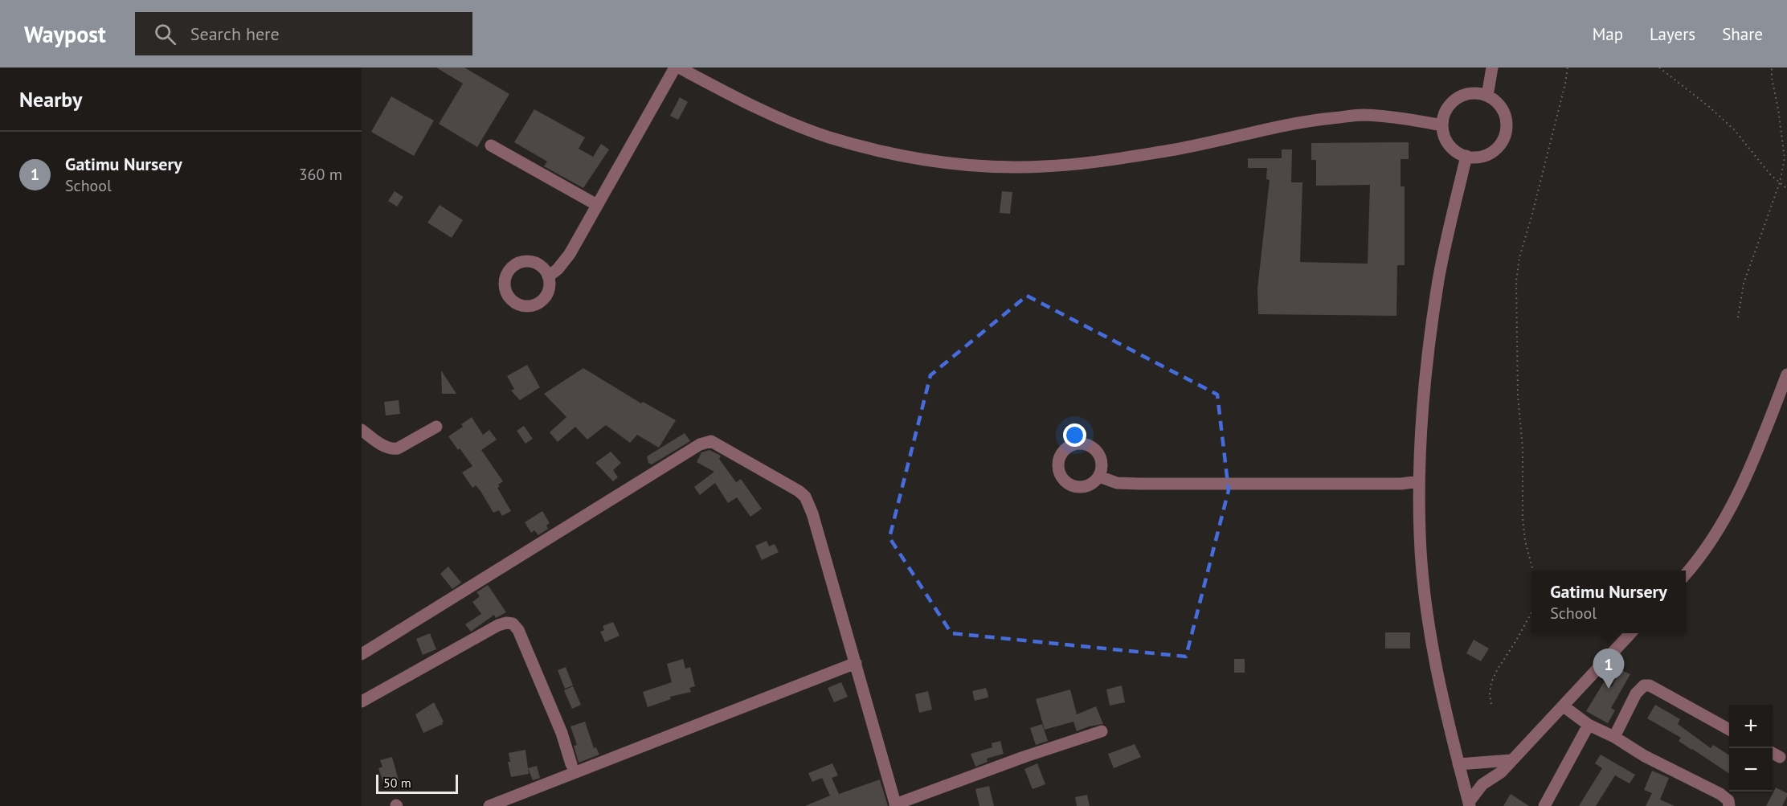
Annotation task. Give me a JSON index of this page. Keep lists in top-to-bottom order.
{
  "scale_bar": "50 m",
  "page": {
    "header": "Waypost",
    "search": "Search here",
    "nav": ["Map", "Layers", "Share"],
    "heading": "Nearby",
    "list": [
      {
        "mark": "1",
        "name": "Gatimu Nursery",
        "note": "School",
        "value": "360 m"
      }
    ],
    "popup": ["Gatimu Nursery", "School"],
    "pins": "1",
    "map_buttons": ["+", "−"],
    "scale": "50 m"
  }
}
